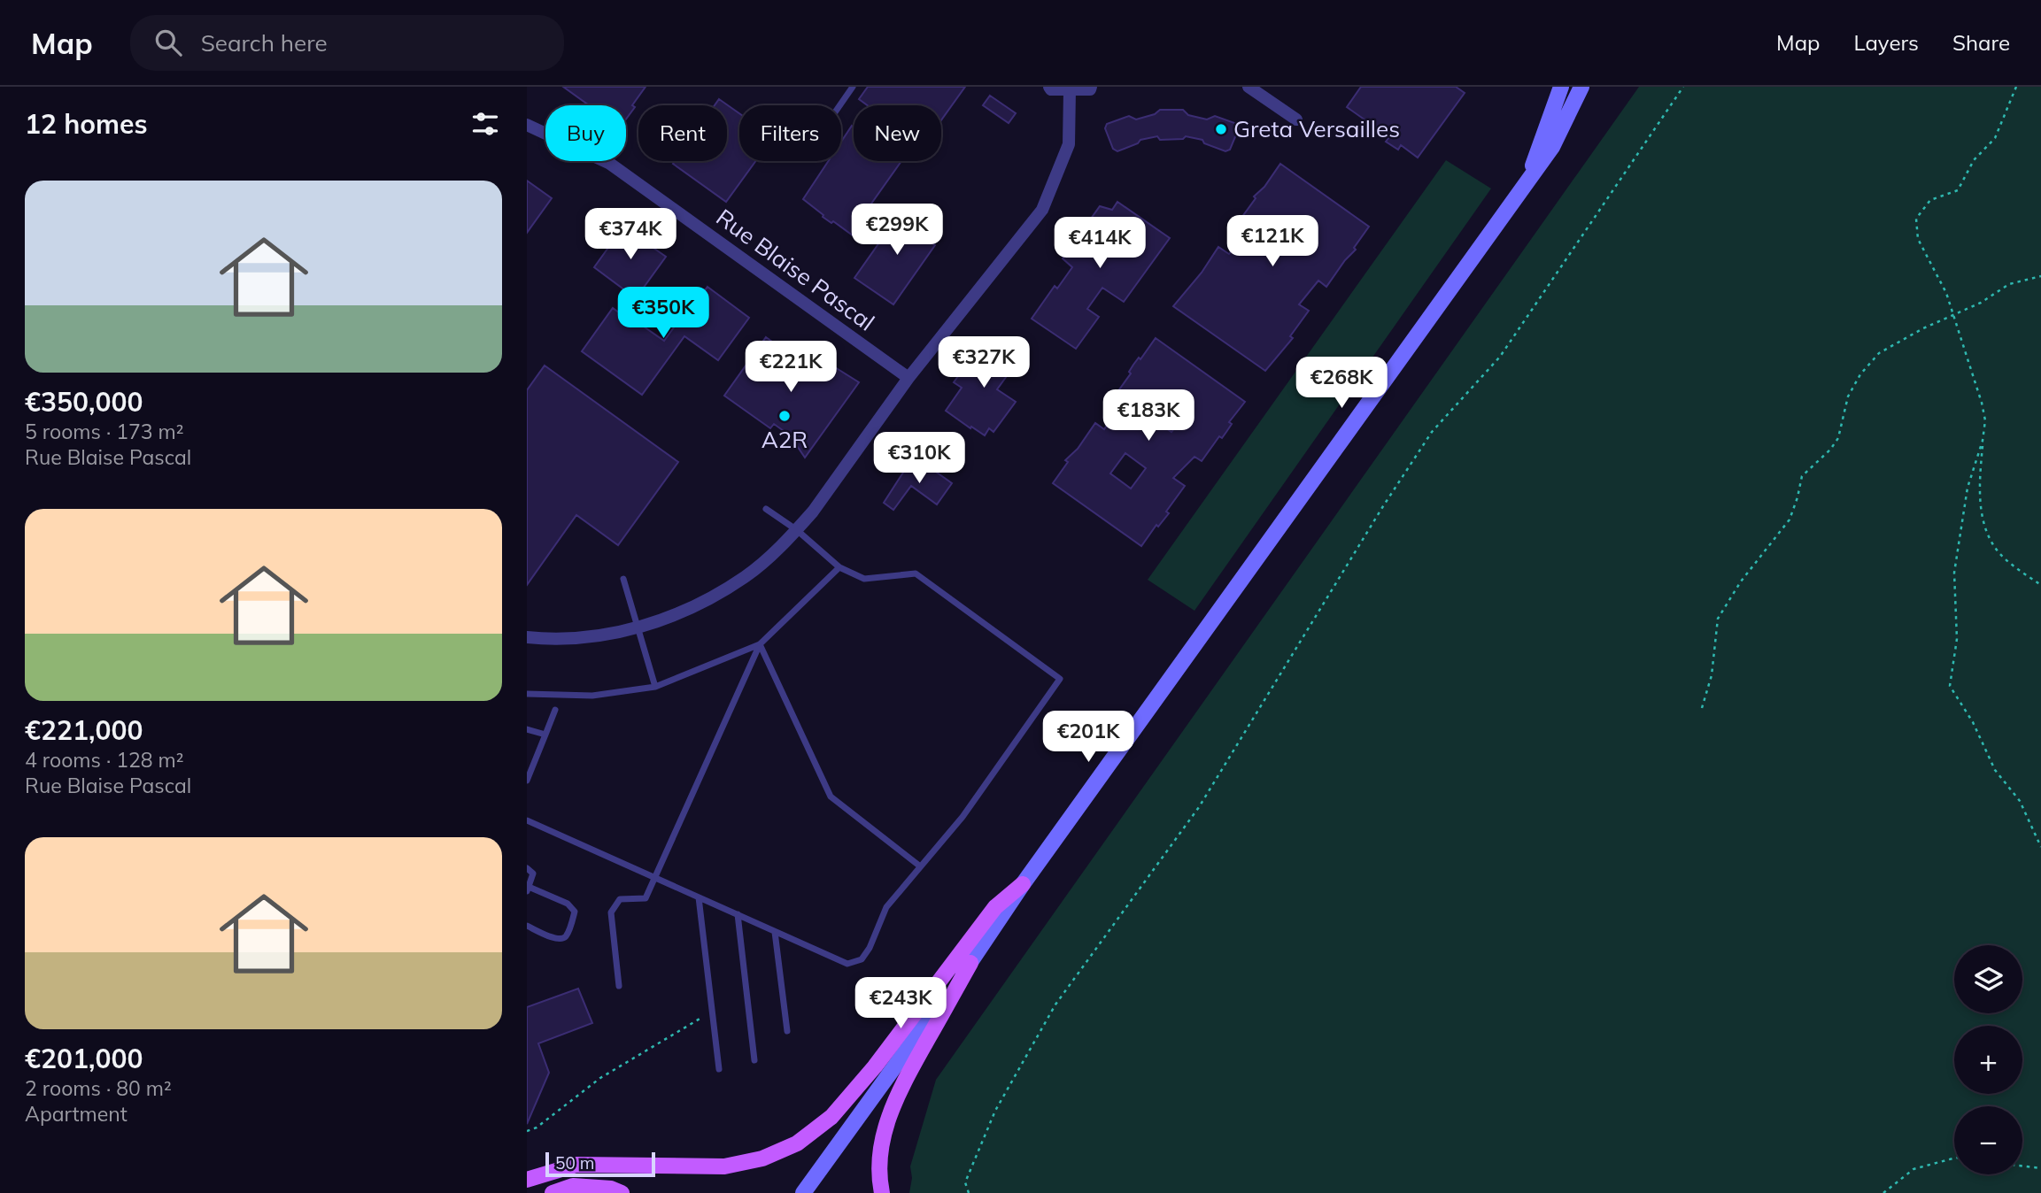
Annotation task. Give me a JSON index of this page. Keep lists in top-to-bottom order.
{
  "streets": {
    "street": ["Rue Blaise Pascal"]
  },
  "places": ["Greta Versailles", "A2R"],
  "scale_bar": "50 m",
  "page": {
    "header": "Map",
    "search": "Search here",
    "nav": ["Map", "Layers", "Share"],
    "heading": "12 homes",
    "chip": [
      "Buy",
      "Rent",
      "Filters",
      "New"
    ],
    "list": [
      {
        "name": "€350,000",
        "note": "5 rooms · 173 m² · Rue Blaise Pascal"
      },
      {
        "name": "€221,000",
        "note": "4 rooms · 128 m² · Rue Blaise Pascal"
      },
      {
        "name": "€201,000",
        "note": "2 rooms · 80 m² · Apartment"
      }
    ],
    "price": [
      "€299K",
      "€374K",
      "€121K",
      "€414K",
      "€350K",
      "€327K",
      "€221K",
      "€268K",
      "€183K",
      "€310K",
      "€201K",
      "€243K"
    ],
    "map_buttons": ["+", "−"],
    "scale": "50 m"
  }
}
